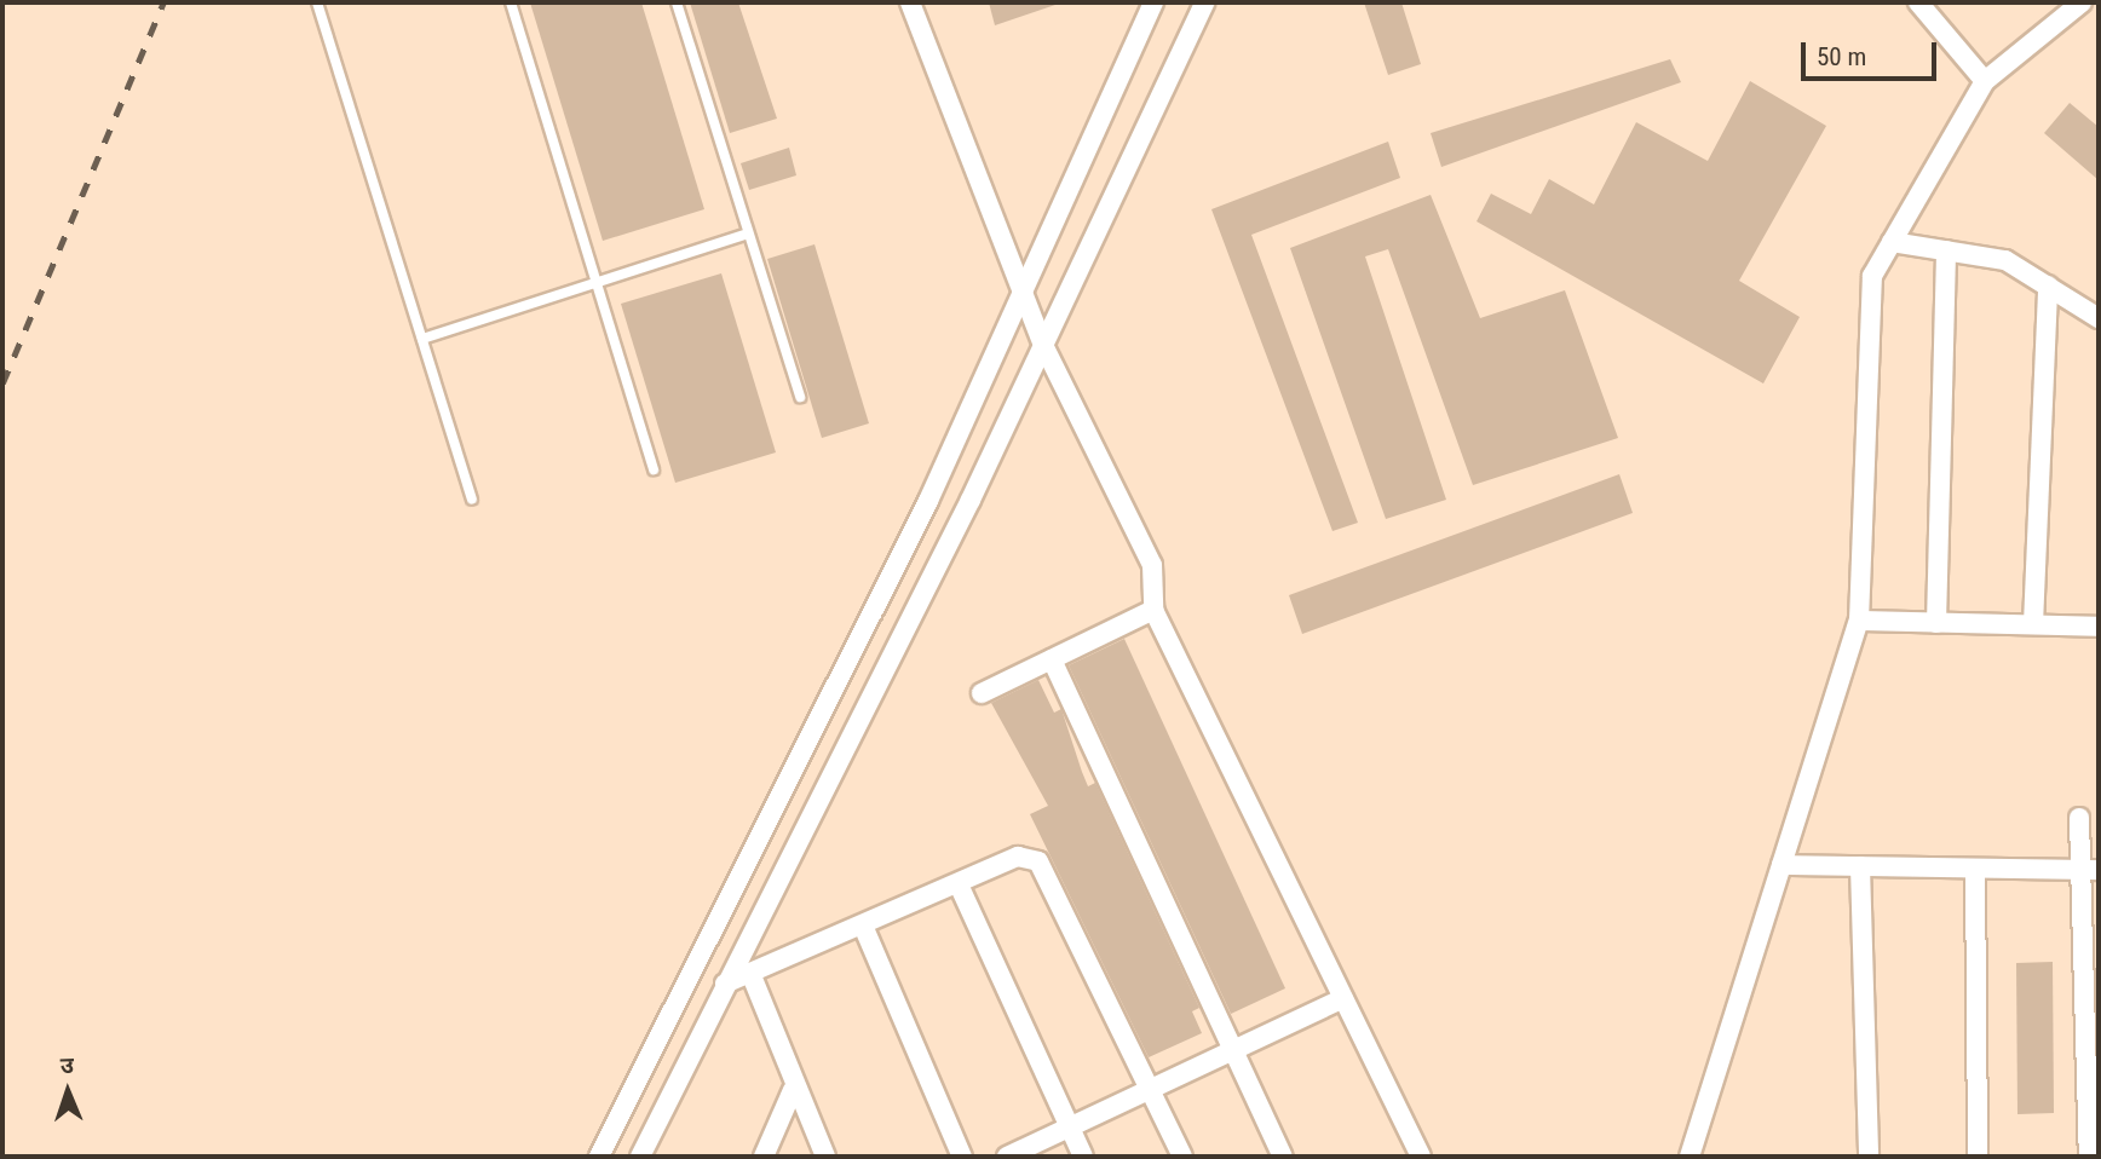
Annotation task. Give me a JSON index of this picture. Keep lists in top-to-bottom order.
{
  "scale_bar": "50 m",
  "north": "top"
}
